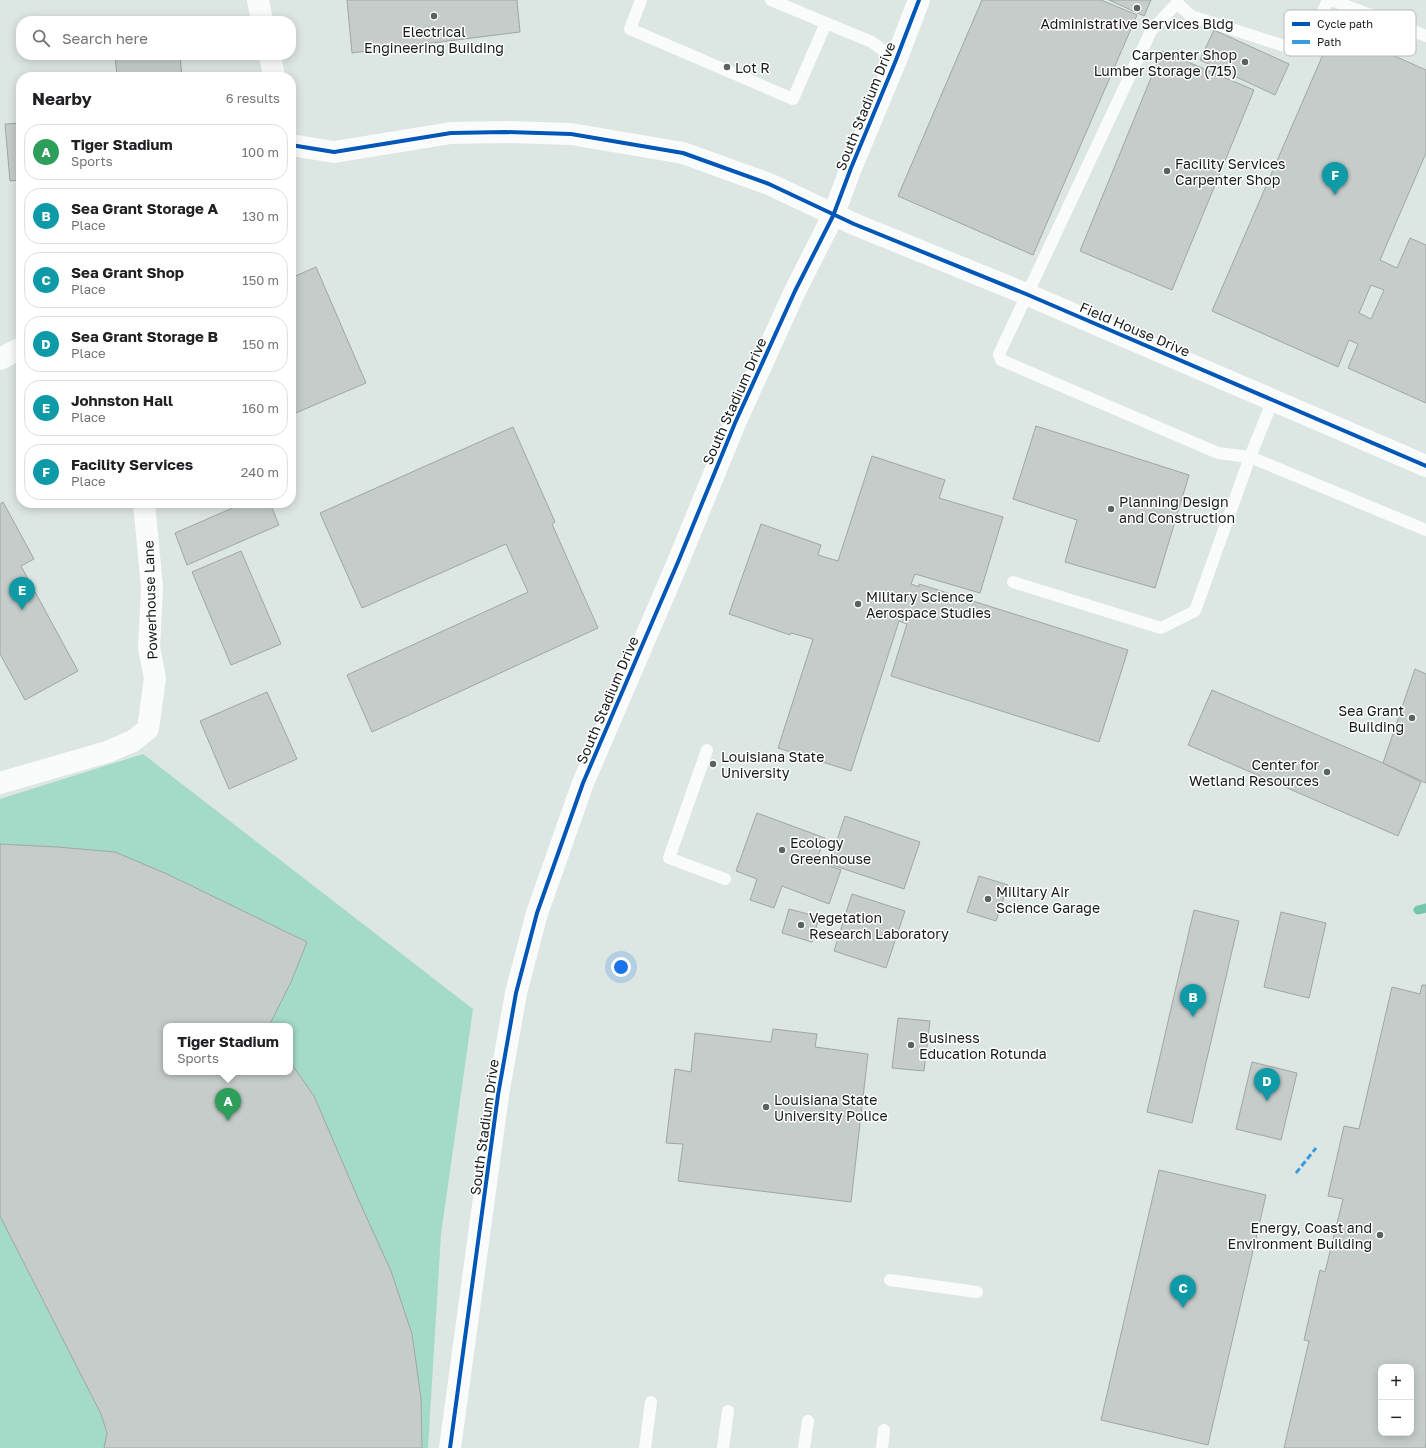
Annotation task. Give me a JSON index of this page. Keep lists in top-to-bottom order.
{
  "streets": {
    "street": ["South Stadium Drive", "Field House Drive", "Powerhouse Lane"]
  },
  "crossings": [
    ["South Stadium Drive", "Field House Drive"]
  ],
  "places": [
    "Administrative Services Bldg",
    "Electrical Engineering Building",
    "Carpenter Shop Lumber Storage (715)",
    "Lot R",
    "Facility Services Carpenter Shop",
    "Planning Design and Construction",
    "Military Science Aerospace Studies",
    "Sea Grant Building",
    "Louisiana State University",
    "Center for Wetland Resources",
    "Ecology Greenhouse",
    "Military Air Science Garage",
    "Vegetation Research Laboratory",
    "Business Education Rotunda",
    "Louisiana State University Police",
    "Energy, Coast and Environment Building"
  ],
  "legend": ["Cycle path", "Path"],
  "page": {
    "search": "Search here",
    "heading": ["Nearby", "6 results"],
    "list": [
      {
        "mark": "A",
        "name": "Tiger Stadium",
        "note": "Sports",
        "value": "100 m"
      },
      {
        "mark": "B",
        "name": "Sea Grant Storage A",
        "note": "Place",
        "value": "130 m"
      },
      {
        "mark": "C",
        "name": "Sea Grant Shop",
        "note": "Place",
        "value": "150 m"
      },
      {
        "mark": "D",
        "name": "Sea Grant Storage B",
        "note": "Place",
        "value": "150 m"
      },
      {
        "mark": "E",
        "name": "Johnston Hall",
        "note": "Place",
        "value": "160 m"
      },
      {
        "mark": "F",
        "name": "Facility Services",
        "note": "Place",
        "value": "240 m"
      }
    ],
    "pins": [
      "F",
      "E",
      "B",
      "D",
      "A",
      "C"
    ],
    "popup": ["Tiger Stadium", "Sports"],
    "map_buttons": ["+", "−"]
  }
}
